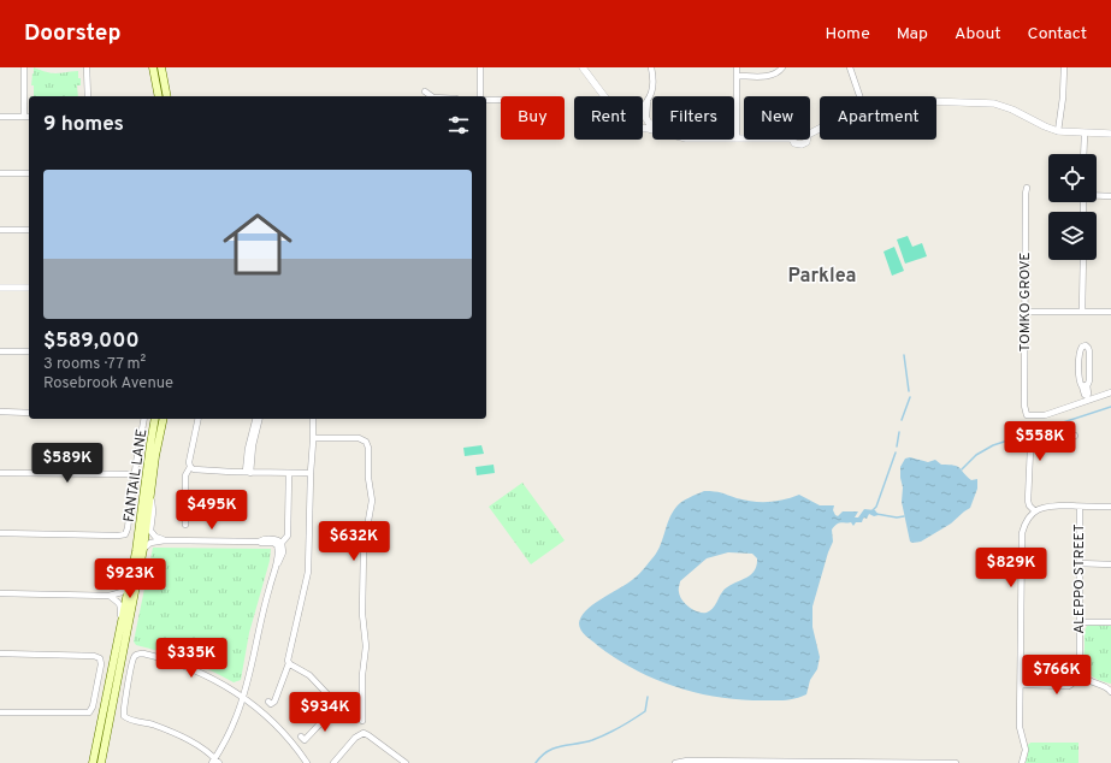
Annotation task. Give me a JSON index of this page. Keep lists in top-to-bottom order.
{
  "streets": {
    "street": ["TOMKO GROVE", "FANTAIL LANE", "ALEPPO STREET"]
  },
  "districts": ["Parklea"],
  "page": {
    "header": "Doorstep",
    "nav": [
      "Home",
      "Map",
      "About",
      "Contact"
    ],
    "chip": [
      "Buy",
      "Rent",
      "Filters",
      "New",
      "Apartment"
    ],
    "heading": "9 homes",
    "list": [
      {
        "name": "$589,000",
        "note": "3 rooms · 77 m² · Rosebrook Avenue"
      }
    ],
    "price": [
      "$558K",
      "$589K",
      "$495K",
      "$632K",
      "$829K",
      "$923K",
      "$335K",
      "$766K",
      "$934K"
    ]
  }
}
